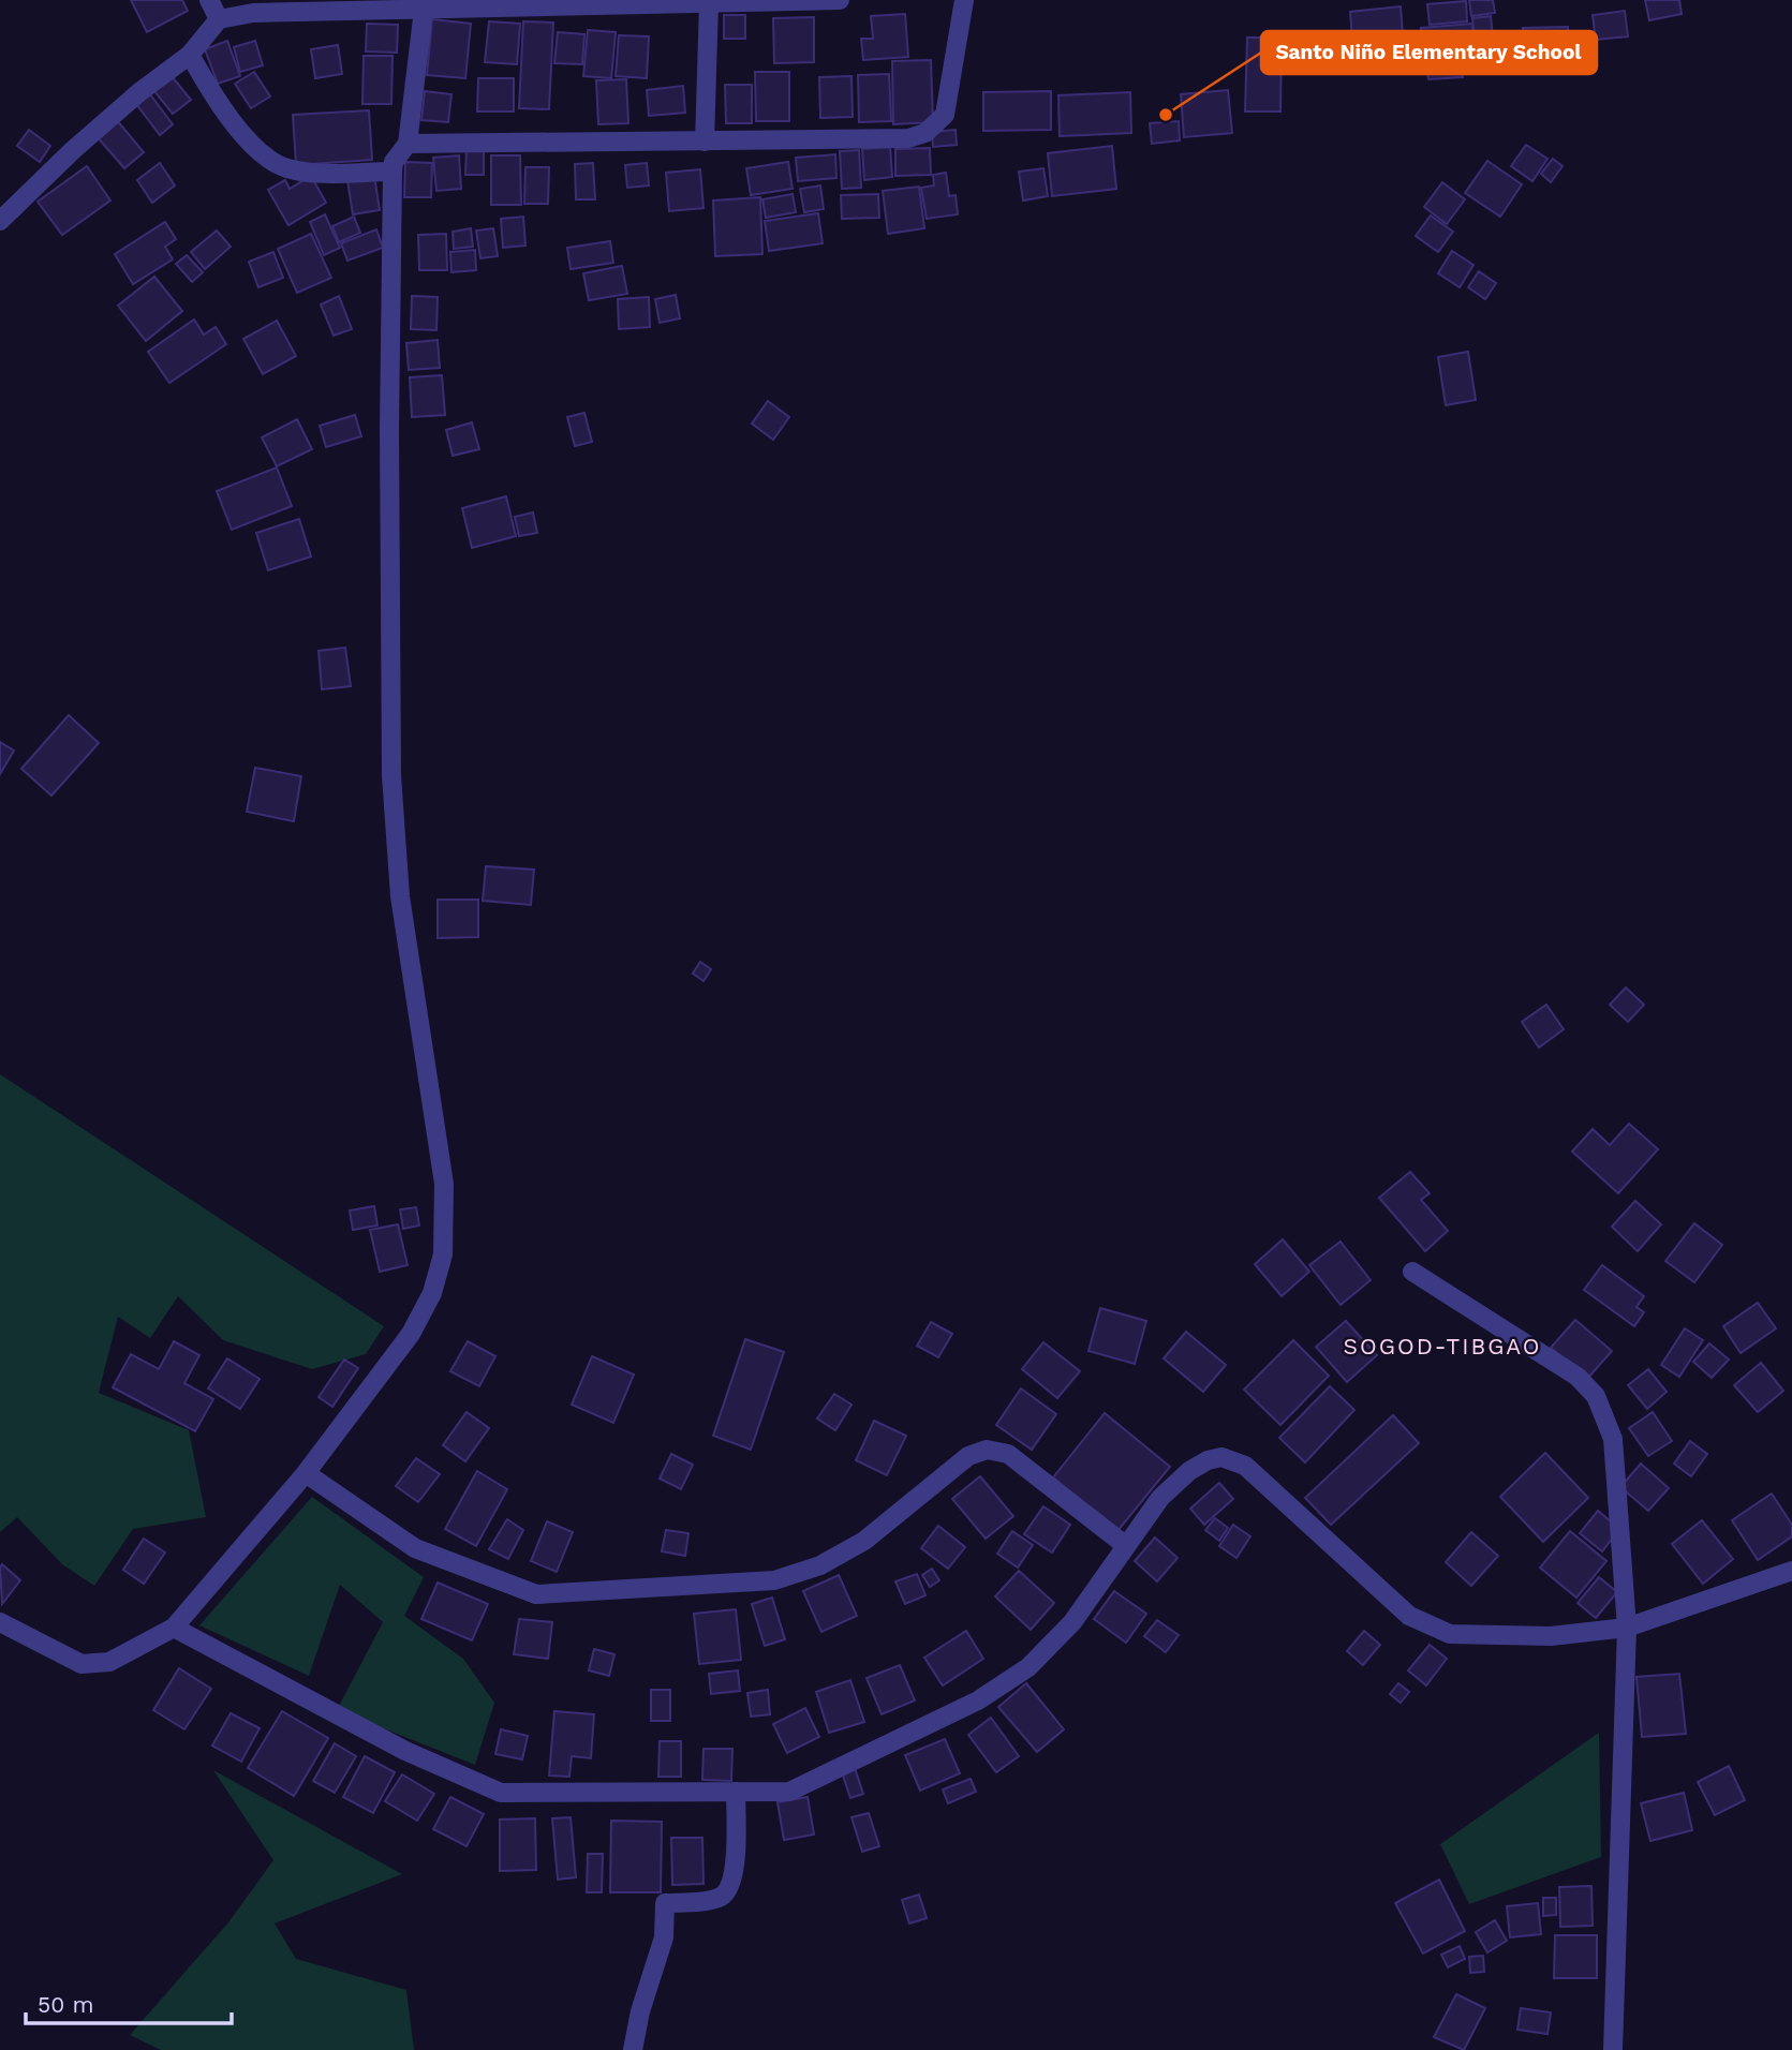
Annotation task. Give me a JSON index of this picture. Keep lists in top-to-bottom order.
{
  "districts": ["SOGOD-TIBGAO"],
  "places": ["Santo Niño Elementary School"],
  "scale_bar": "50 m"
}
